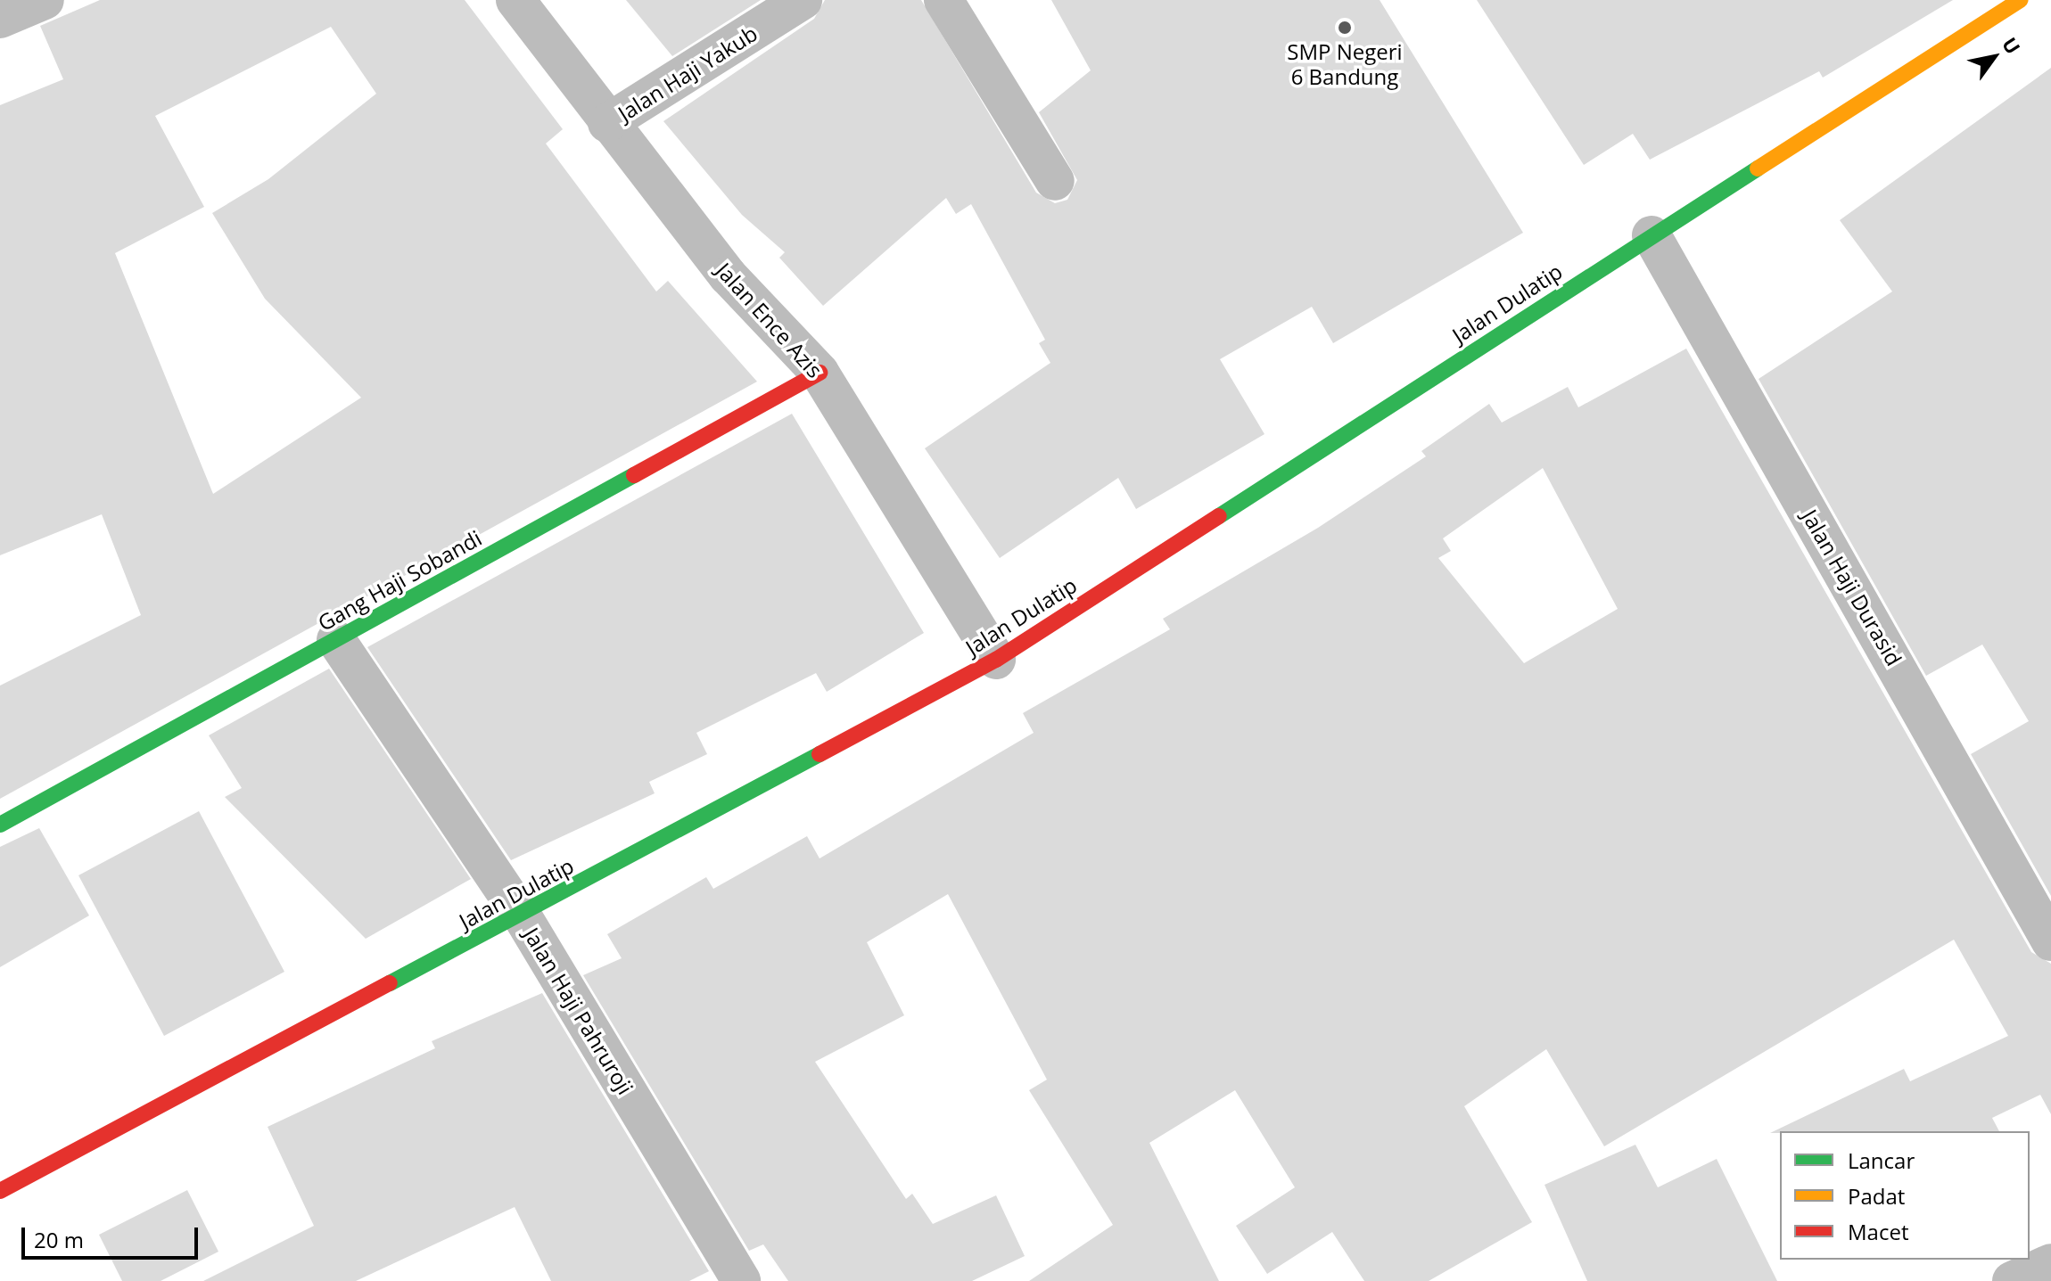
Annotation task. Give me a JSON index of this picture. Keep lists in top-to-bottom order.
{
  "streets": {
    "street": [
      "Jalan Haji Yakub",
      "Jalan Dulatip",
      "Jalan Ence Azis",
      "Gang Haji Sobandi",
      "Jalan Haji Durasid",
      "Jalan Haji Pahruroji"
    ]
  },
  "crossings": [
    ["Jalan Haji Yakub", "Jalan Ence Azis"],
    ["Jalan Dulatip", "Jalan Ence Azis"],
    ["Jalan Dulatip", "Jalan Haji Durasid"],
    ["Jalan Dulatip", "Jalan Haji Pahruroji"],
    ["Jalan Ence Azis", "Gang Haji Sobandi"],
    ["Gang Haji Sobandi", "Jalan Haji Pahruroji"]
  ],
  "places": ["SMP Negeri 6 Bandung"],
  "legend": ["Lancar", "Padat", "Macet"],
  "scale_bar": "20 m",
  "north": "top right"
}
